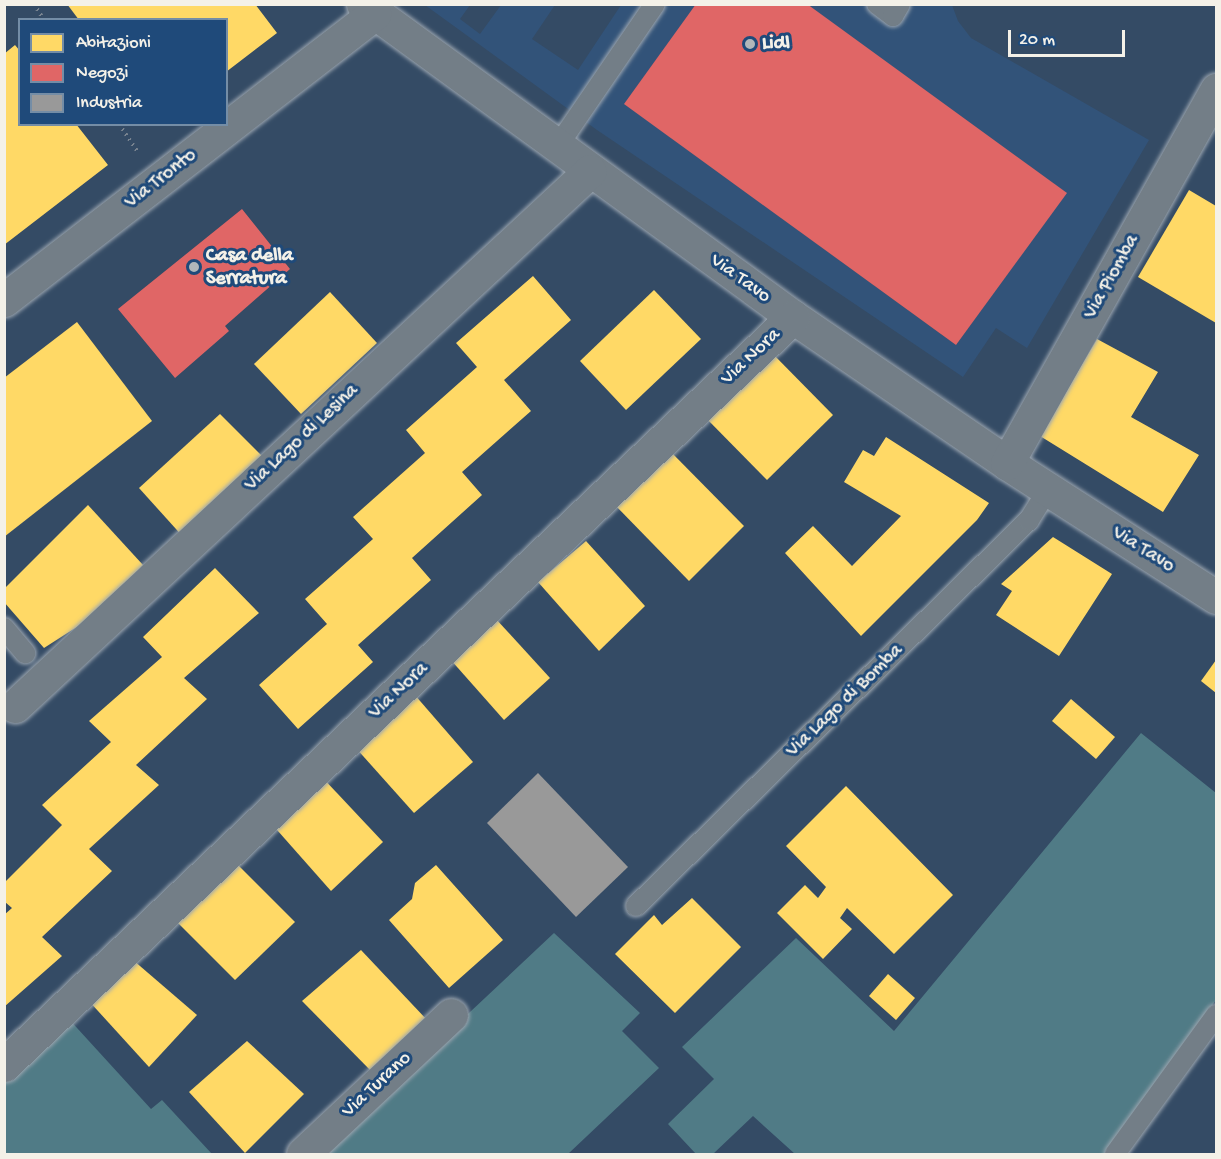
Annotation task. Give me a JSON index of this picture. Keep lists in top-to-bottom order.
{
  "streets": {
    "street": [
      "Via Tronto",
      "Via Piomba",
      "Via Tavo",
      "Via Nora",
      "Via Lago di Lesina",
      "Via Turano"
    ],
    "lane": ["Via Lago di Bomba"]
  },
  "crossings": [
    ["Via Tronto", "Via Tavo"],
    ["Via Piomba", "Via Tavo"],
    ["Via Tavo", "Via Nora"],
    ["Via Tavo", "Via Lago di Lesina"],
    ["Via Tavo", "Via Lago di Bomba"]
  ],
  "places": ["Lidl", "Casa della Serratura"],
  "legend": ["Abitazioni", "Negozi", "Industria"],
  "scale_bar": "20 m"
}
